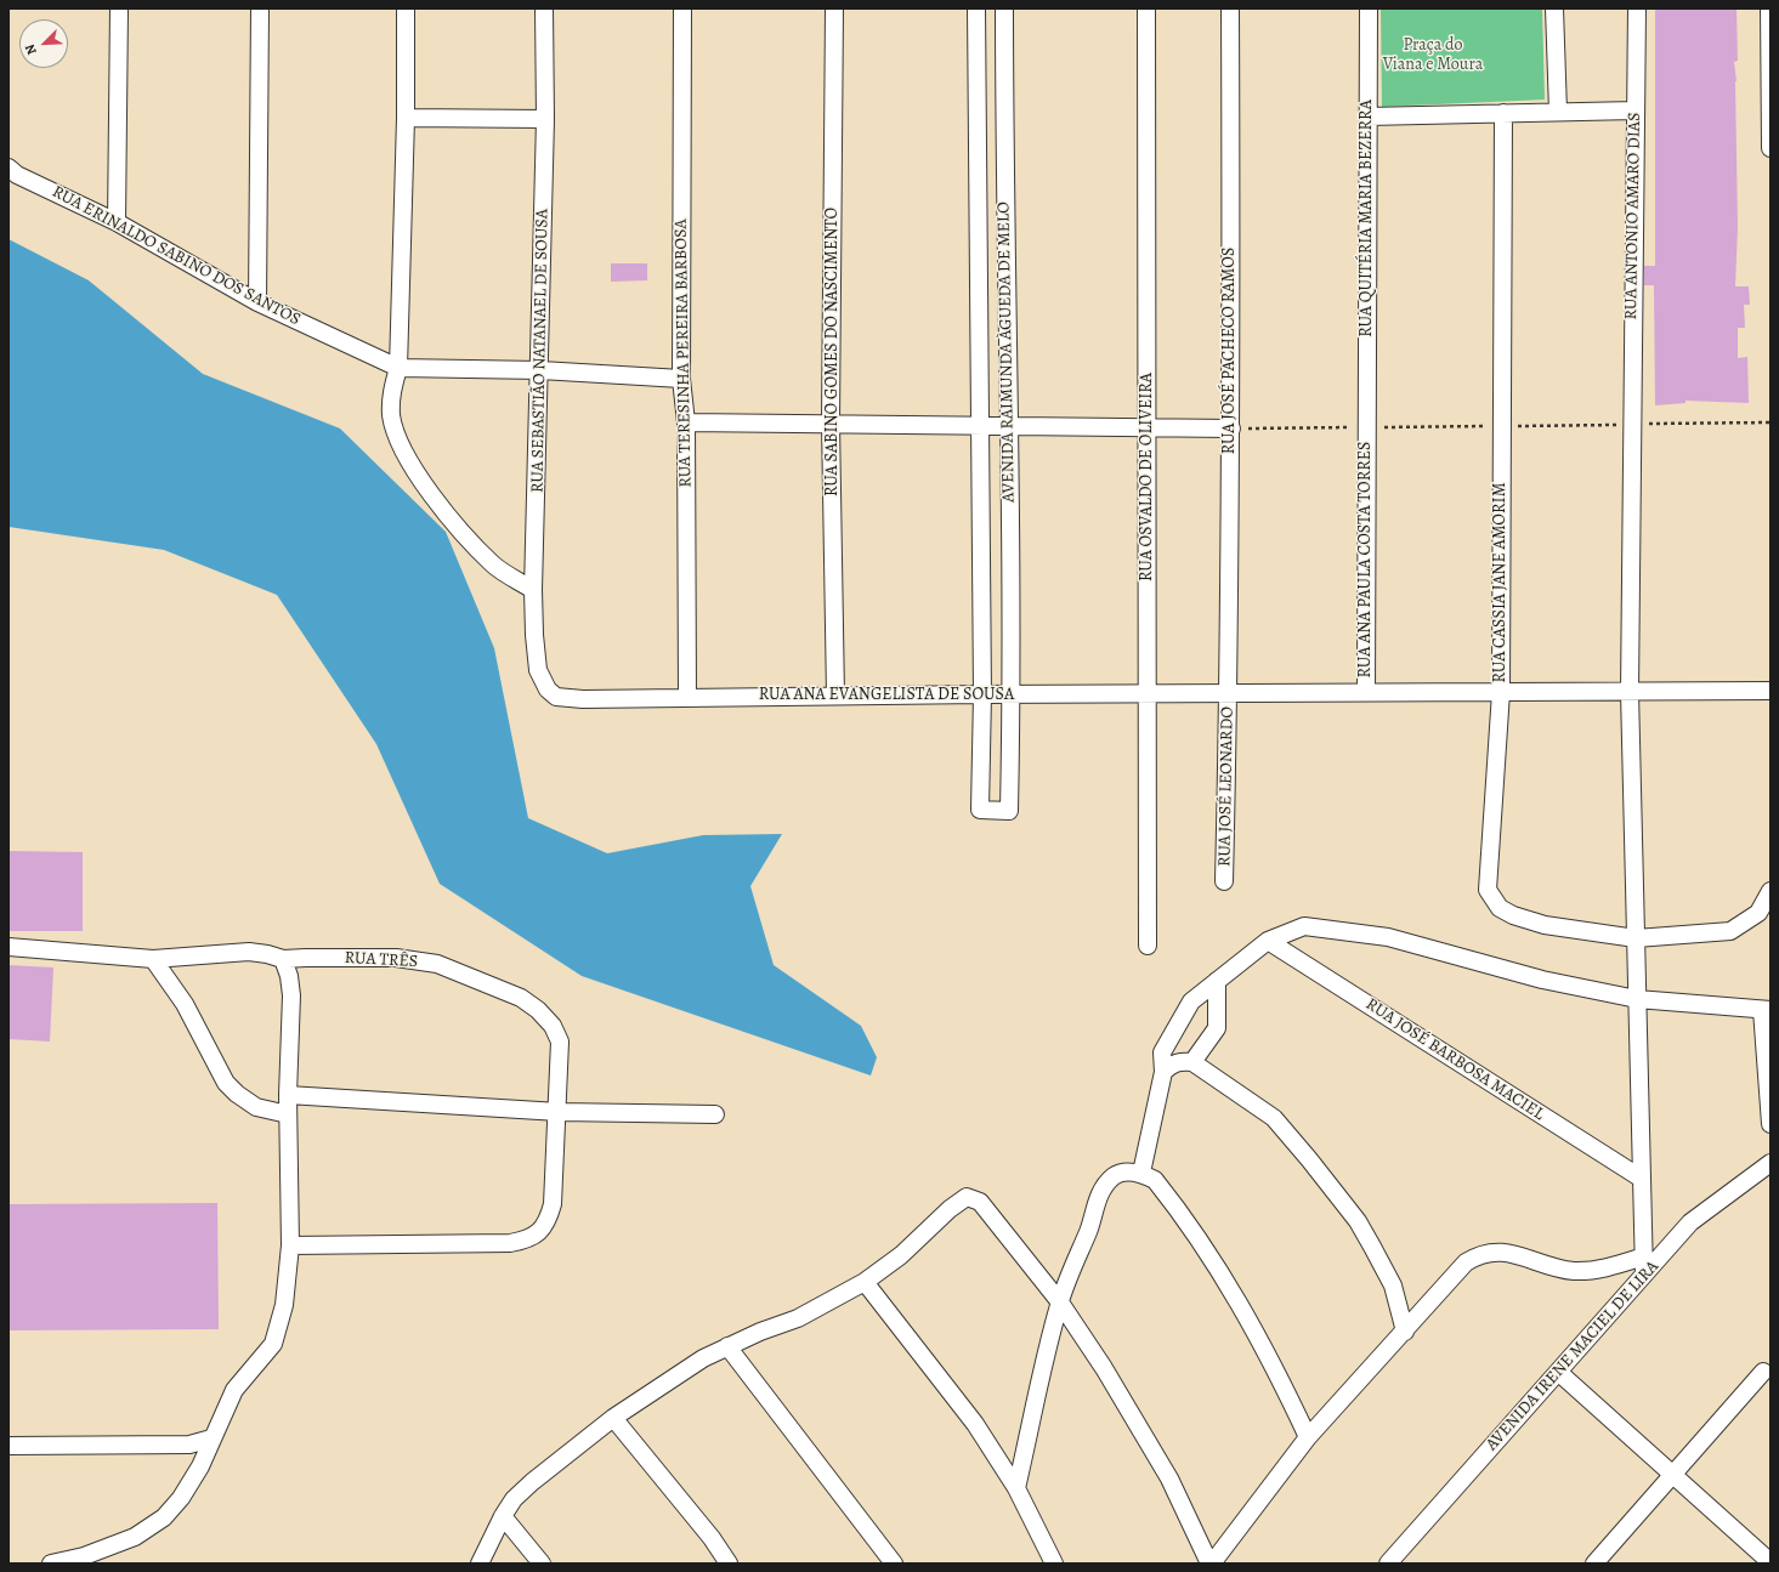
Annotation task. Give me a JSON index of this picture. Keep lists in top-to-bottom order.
{
  "streets": {
    "street": [
      "RUA ANTONIO AMARO DIAS",
      "RUA QUITÉRIA MARIA BEZERRA",
      "RUA ERINALDO SABINO DOS SANTOS",
      "RUA SEBASTIÃO NATANAEL DE SOUSA",
      "RUA JOSÉ PACHECO RAMOS",
      "RUA SABINO GOMES DO NASCIMENTO",
      "AVENIDA RAIMUNDA ÀGUEDA DE MELO",
      "RUA TERESINHA PEREIRA BARBOSA",
      "RUA OSVALDO DE OLIVEIRA",
      "RUA ANA PAULA COSTA TORRES",
      "RUA CASSIA JANE AMORIM",
      "RUA ANA EVANGELISTA DE SOUSA",
      "RUA JOSÉ LEONARDO",
      "RUA TRÊS",
      "RUA JOSÉ BARBOSA MACIEL",
      "AVENIDA IRENE MACIEL DE LIRA"
    ]
  },
  "crossings": [
    ["RUA ANTONIO AMARO DIAS", "RUA CASSIA JANE AMORIM"],
    ["RUA ANTONIO AMARO DIAS", "RUA ANA EVANGELISTA DE SOUSA"],
    ["RUA ANTONIO AMARO DIAS", "RUA JOSÉ BARBOSA MACIEL"],
    ["RUA ANTONIO AMARO DIAS", "AVENIDA IRENE MACIEL DE LIRA"],
    ["RUA QUITÉRIA MARIA BEZERRA", "RUA ANA PAULA COSTA TORRES"],
    ["RUA SEBASTIÃO NATANAEL DE SOUSA", "RUA ANA EVANGELISTA DE SOUSA"],
    ["RUA JOSÉ PACHECO RAMOS", "RUA ANA EVANGELISTA DE SOUSA"],
    ["RUA JOSÉ PACHECO RAMOS", "RUA JOSÉ LEONARDO"],
    ["RUA SABINO GOMES DO NASCIMENTO", "RUA ANA EVANGELISTA DE SOUSA"],
    ["AVENIDA RAIMUNDA ÀGUEDA DE MELO", "RUA ANA EVANGELISTA DE SOUSA"],
    ["RUA TERESINHA PEREIRA BARBOSA", "RUA ANA EVANGELISTA DE SOUSA"],
    ["RUA OSVALDO DE OLIVEIRA", "RUA ANA EVANGELISTA DE SOUSA"],
    ["RUA ANA PAULA COSTA TORRES", "RUA ANA EVANGELISTA DE SOUSA"],
    ["RUA CASSIA JANE AMORIM", "RUA ANA EVANGELISTA DE SOUSA"],
    ["RUA ANA EVANGELISTA DE SOUSA", "RUA JOSÉ LEONARDO"]
  ],
  "parks": ["Praça do Viana e Moura"],
  "north": "bottom left"
}
